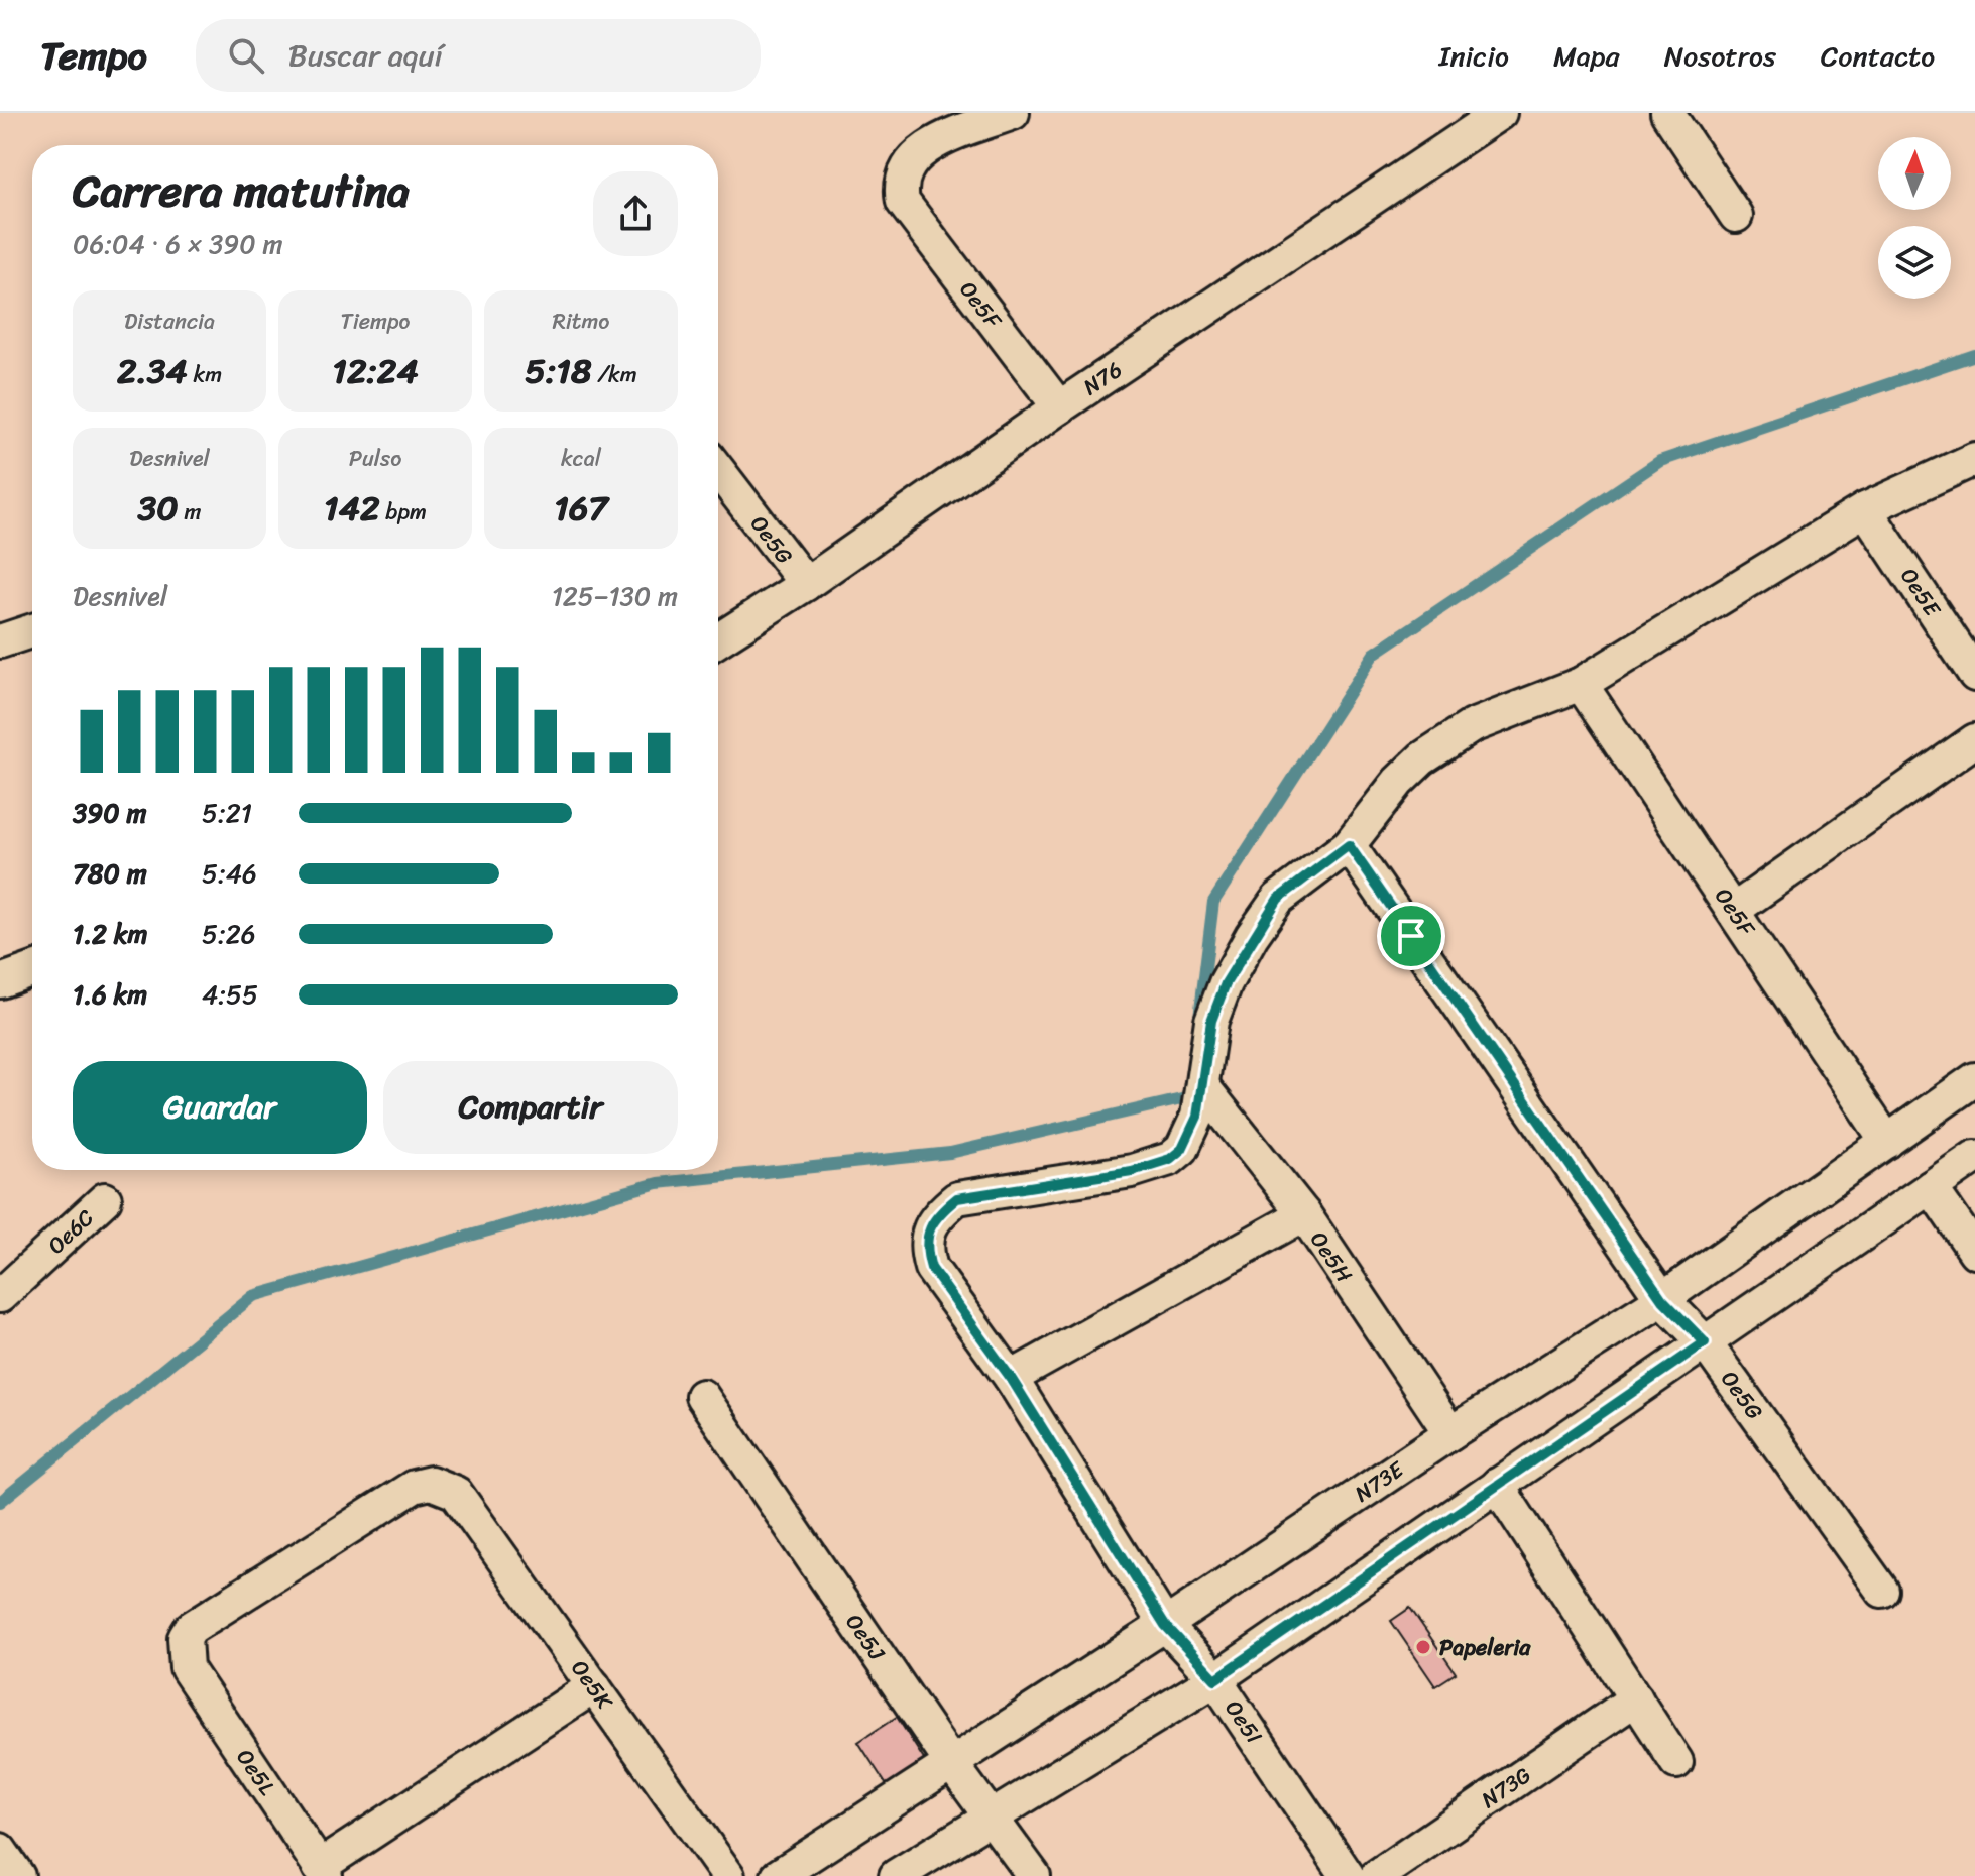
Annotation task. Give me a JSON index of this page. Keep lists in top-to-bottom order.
{
  "streets": {
    "street": [
      "Oe5F",
      "N76",
      "Oe5G",
      "Oe5E",
      "Oe6C",
      "Oe5H",
      "N73E",
      "Oe5J",
      "Oe5K",
      "Oe5I",
      "Oe5L",
      "N73G"
    ]
  },
  "crossings": [
    ["Oe5F", "N76"],
    ["Oe5F", "N73E"],
    ["N76", "Oe5G"],
    ["Oe5G", "N73E"],
    ["Oe5H", "N73E"],
    ["Oe5H", "Oe5I"],
    ["N73E", "Oe5J"],
    ["N73E", "Oe5I"],
    ["Oe5K", "Oe5L"]
  ],
  "places": ["Papeleria"],
  "north": "top",
  "page": {
    "header": "Tempo",
    "search": "Buscar aquí",
    "nav": [
      "Inicio",
      "Mapa",
      "Nosotros",
      "Contacto"
    ],
    "heading": ["Carrera matutina", "06:04 · 6 × 390 m"],
    "stats": [
      ["Distancia", "2.34 km"],
      ["Tiempo", "12:24"],
      ["Ritmo", "5:18 /km"],
      ["Desnivel", "30 m"],
      ["Pulso", "142 bpm"],
      ["kcal", "167"]
    ],
    "chart": ["Desnivel", "125–130 m"],
    "list": [
      {
        "name": "390 m",
        "note": "5:21"
      },
      {
        "name": "780 m",
        "note": "5:46"
      },
      {
        "name": "1.2 km",
        "note": "5:26"
      },
      {
        "name": "1.6 km",
        "note": "4:55"
      }
    ],
    "buttons": ["Guardar", "Compartir"]
  }
}
